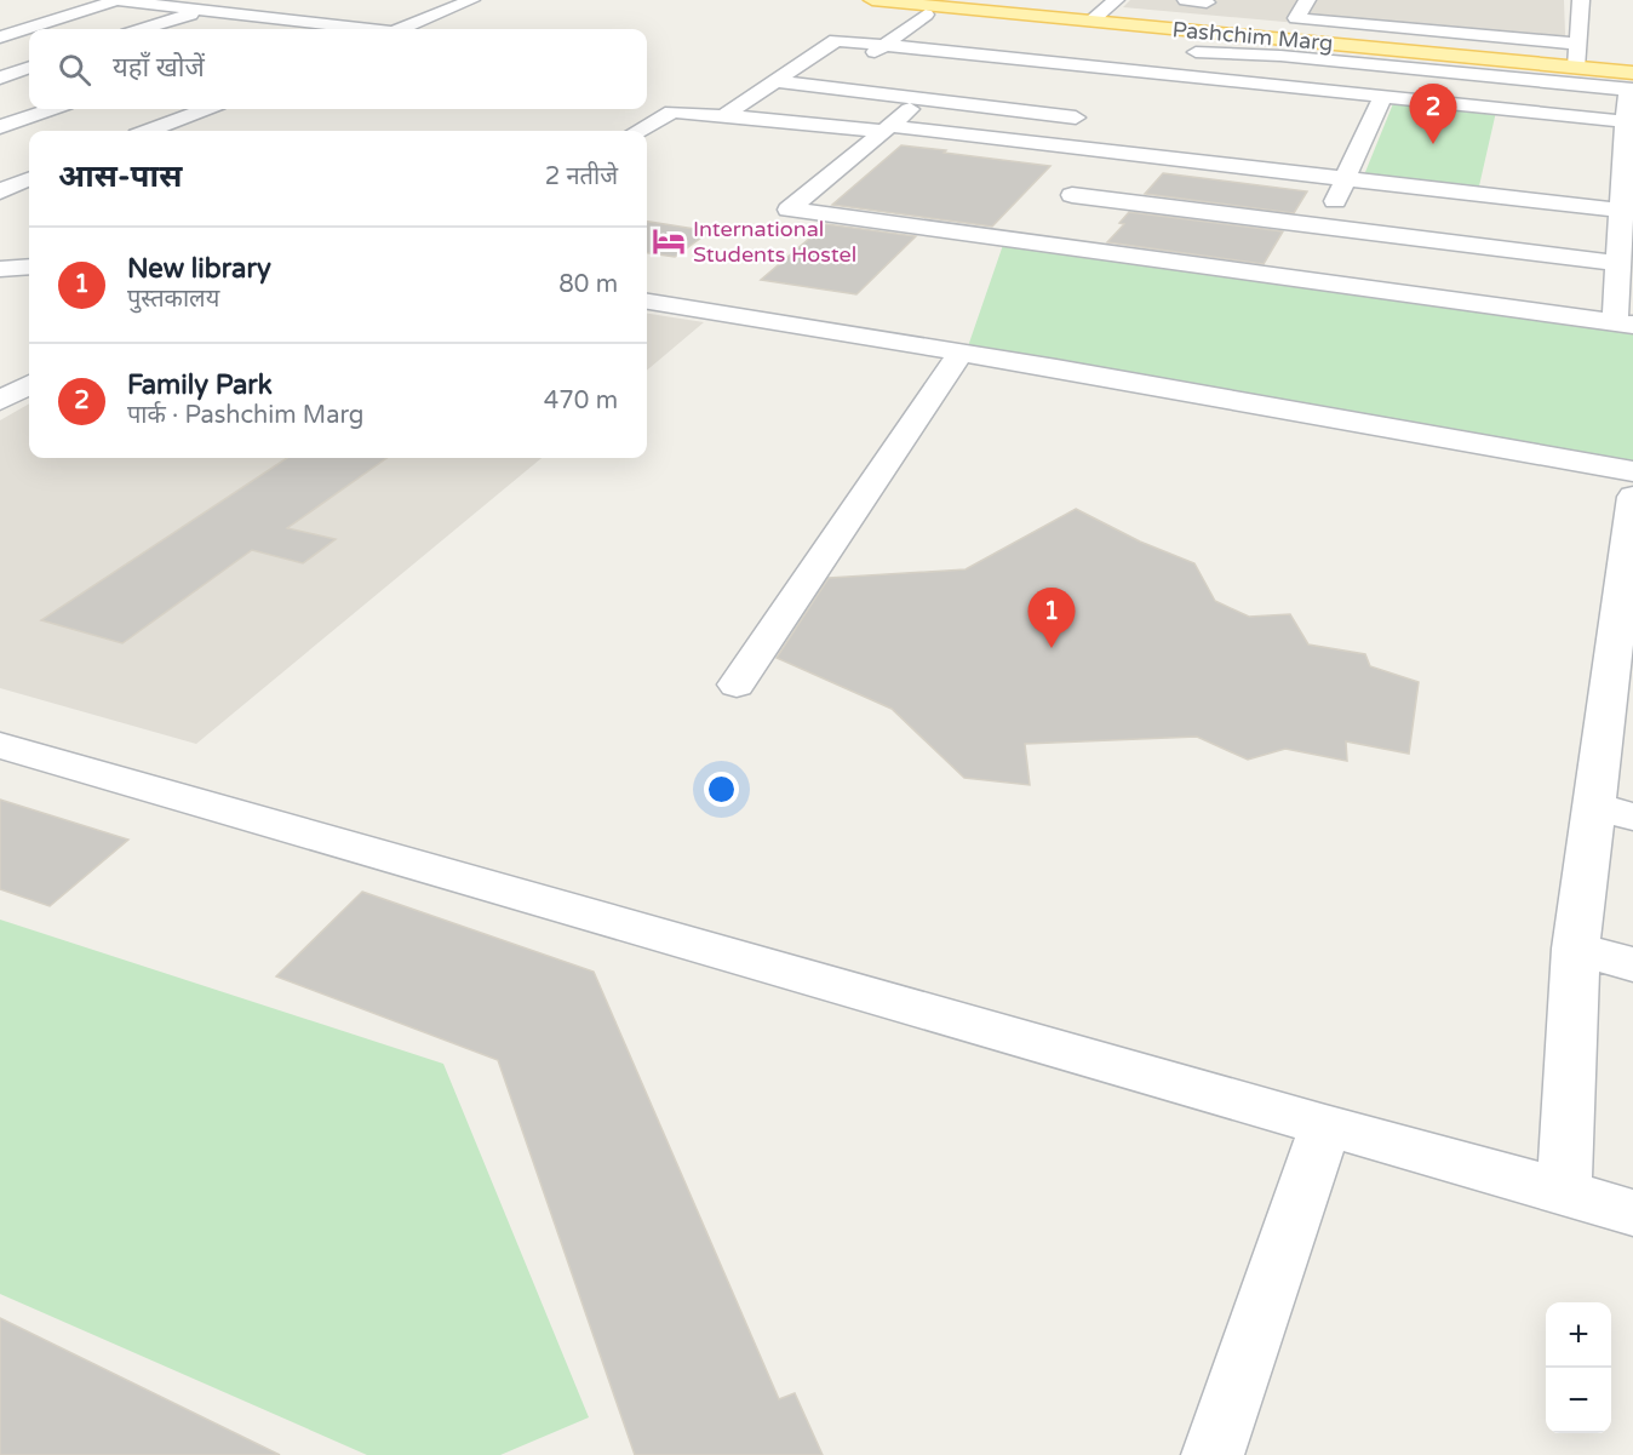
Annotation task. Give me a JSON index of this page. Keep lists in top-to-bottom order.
{
  "streets": {
    "main road": ["Pashchim Marg"]
  },
  "places": {
    "hotel": ["International Students Hostel"]
  },
  "page": {
    "search": "यहाँ खोजें",
    "pins": ["2", "1"],
    "heading": ["आस-पास", "2 नतीजे"],
    "list": [
      {
        "mark": "1",
        "name": "New library",
        "note": "पुस्तकालय",
        "value": "80 m"
      },
      {
        "mark": "2",
        "name": "Family Park",
        "note": "पार्क · Pashchim Marg",
        "value": "470 m"
      }
    ],
    "map_buttons": ["+", "−"]
  }
}
